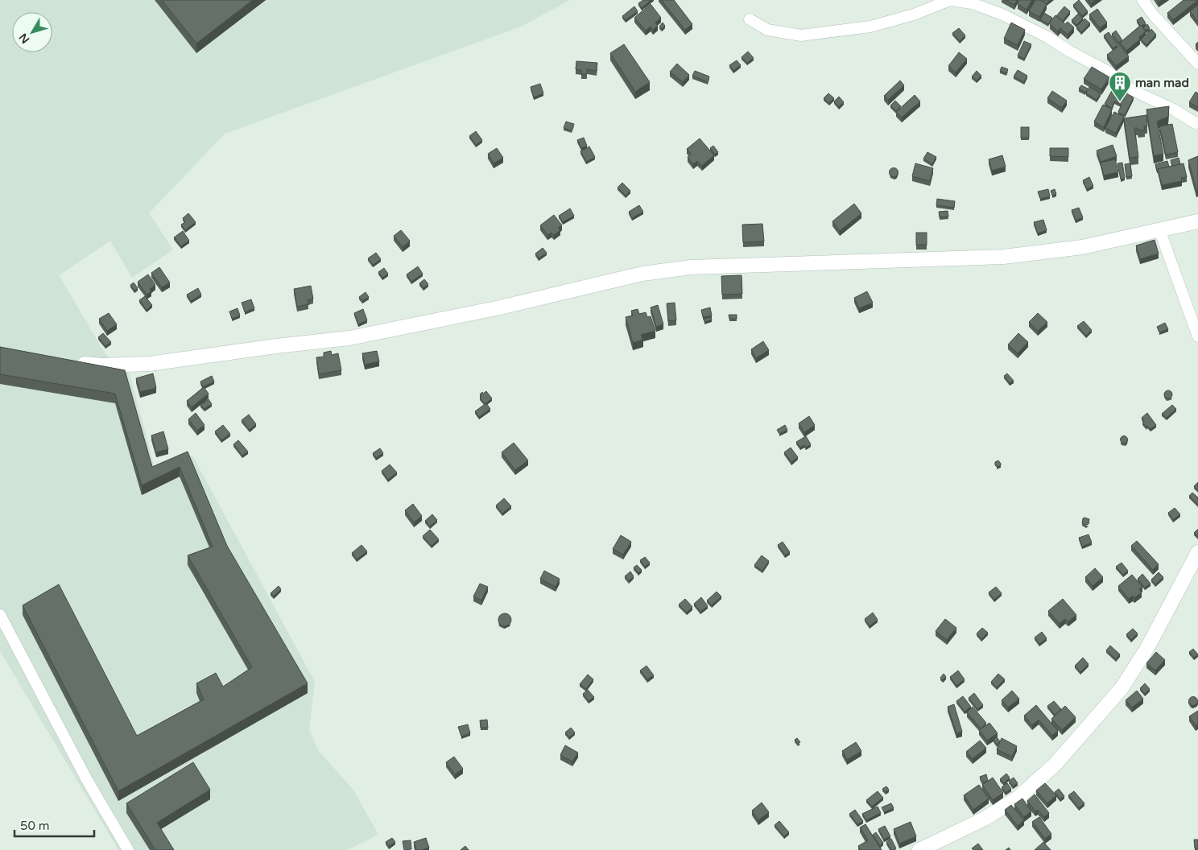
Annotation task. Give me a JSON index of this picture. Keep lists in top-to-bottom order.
{
  "places": {
    "building": ["man mad"]
  },
  "scale_bar": "50 m",
  "north": "bottom left"
}
